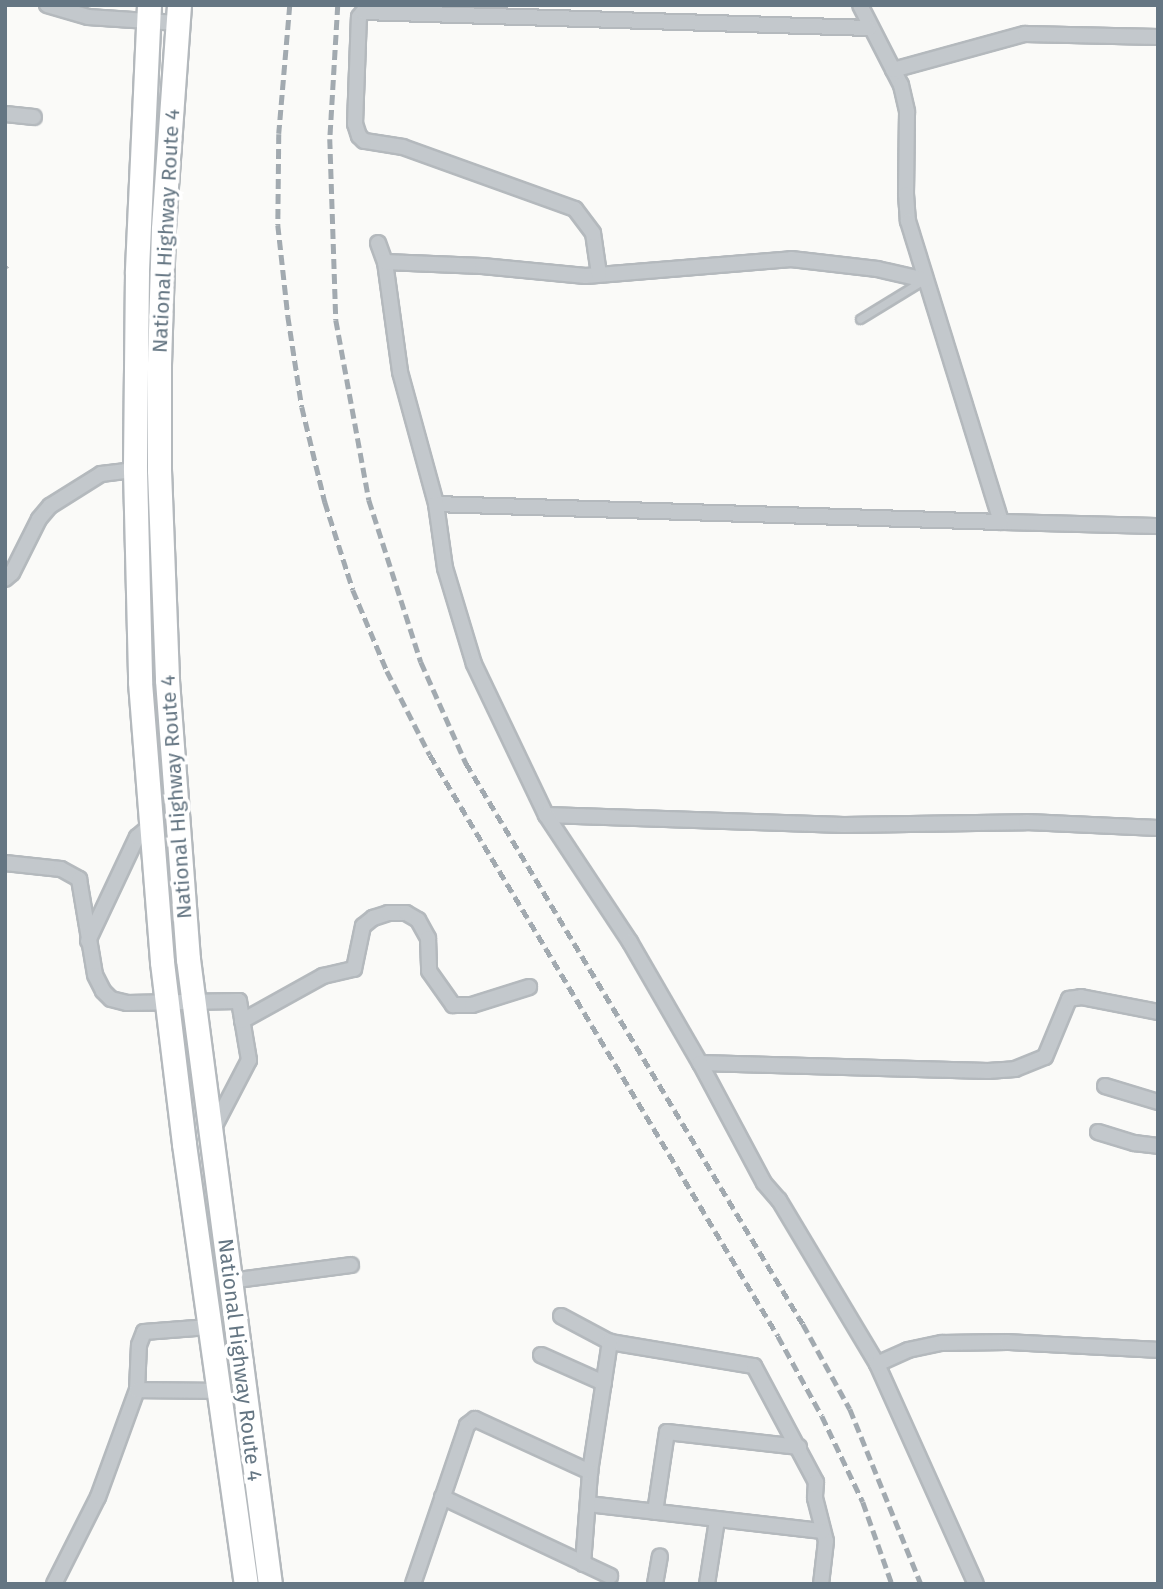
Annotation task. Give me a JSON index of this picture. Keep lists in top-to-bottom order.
{
  "streets": {
    "highway": ["National Highway Route 4"]
  }
}
